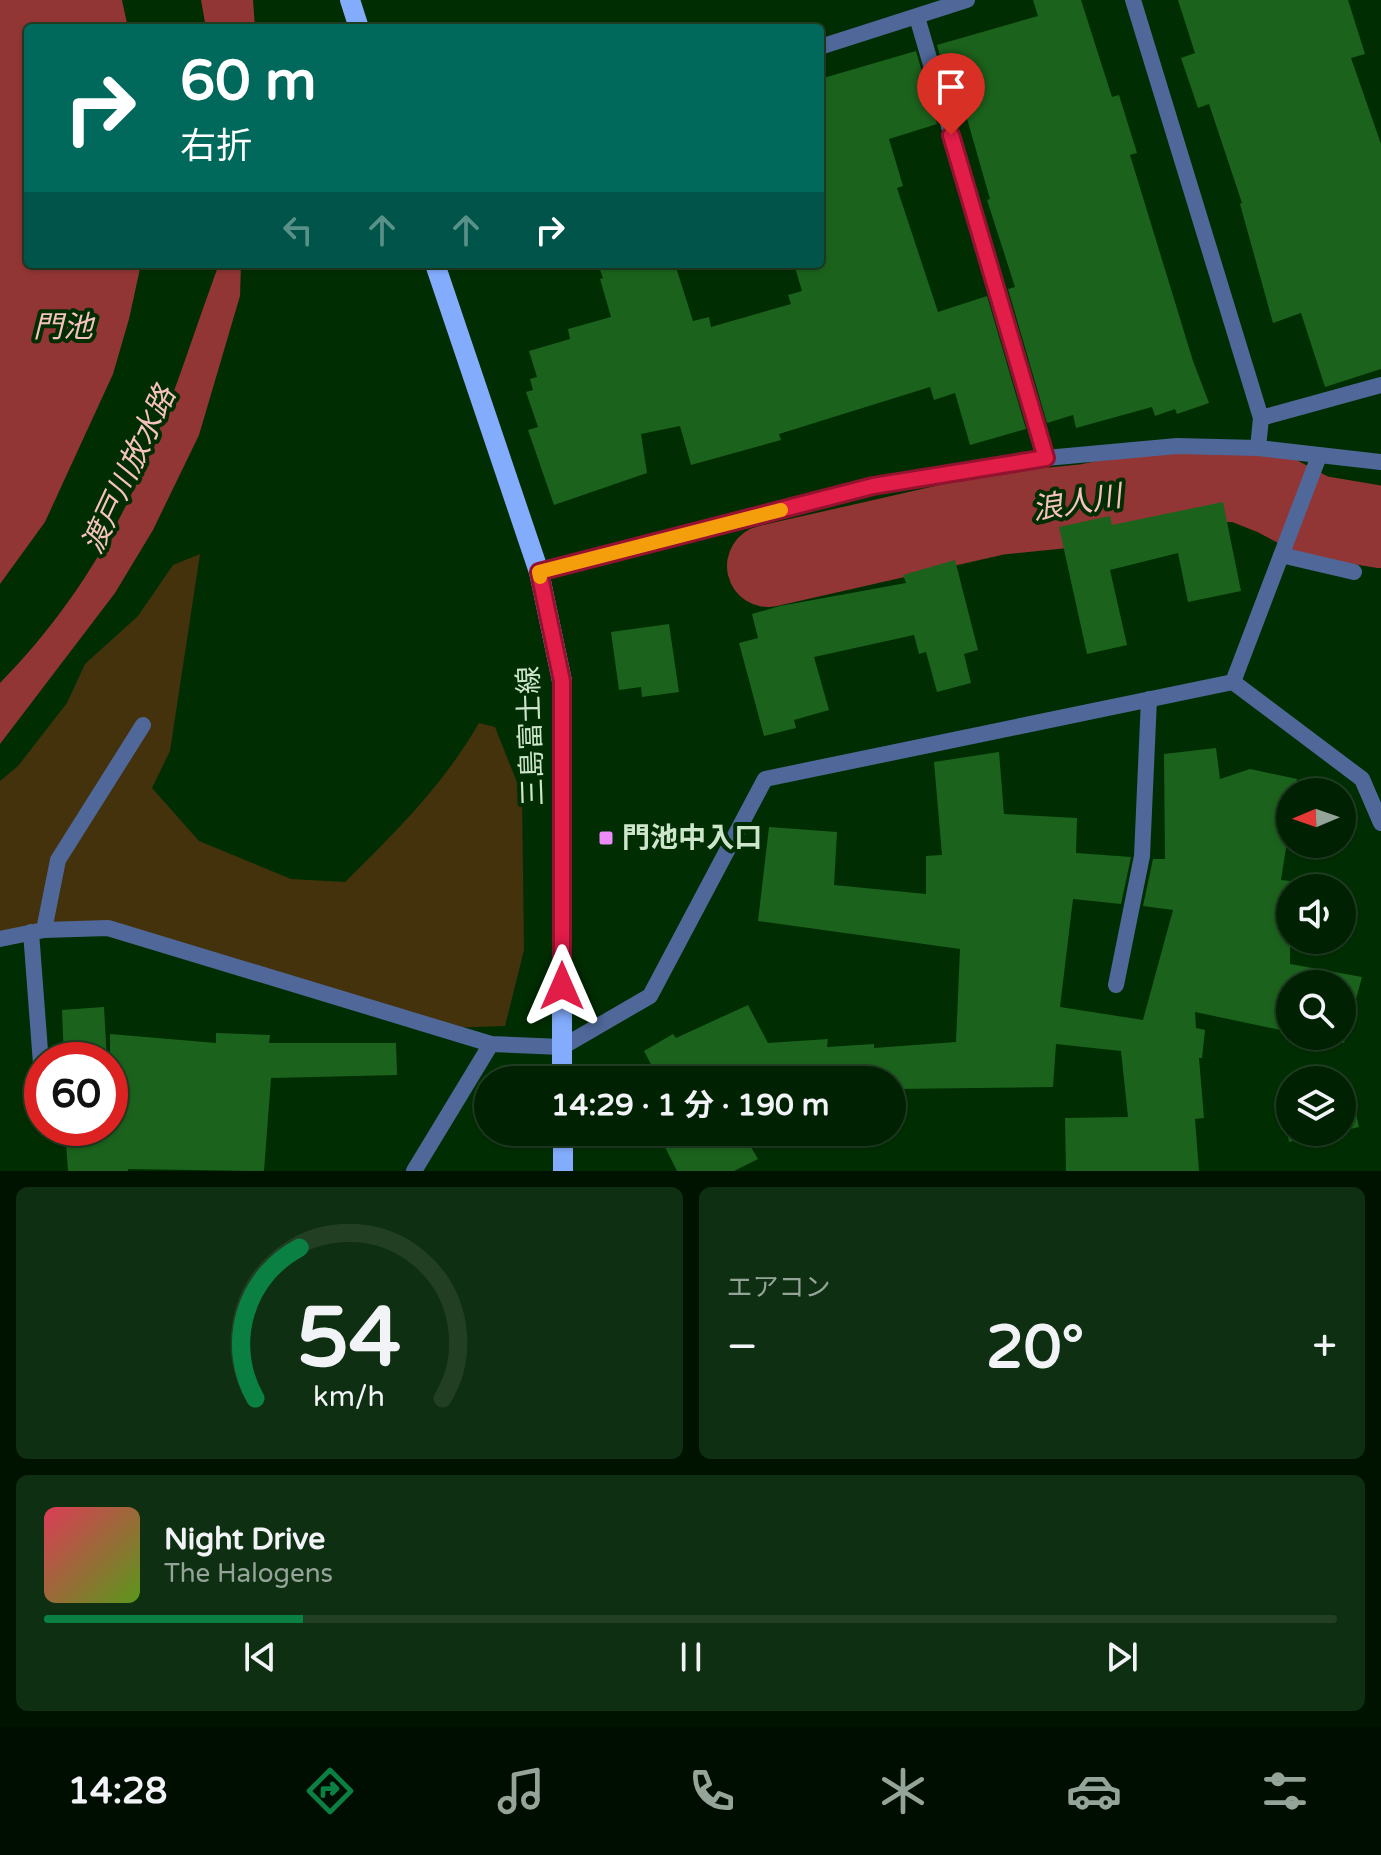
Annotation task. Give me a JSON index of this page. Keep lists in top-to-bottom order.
{
  "streets": {
    "main road": ["三島富士線"]
  },
  "water": ["門池", "渡戸川放水路", "浪人川"],
  "places": {
    "transit": ["門池中入口"]
  },
  "north": "left",
  "page": {
    "turn": ["60 m", "右折"],
    "limit": "60",
    "trip": "14:29 · 1 分 · 190 m",
    "tile": "エアコン",
    "heat": ["−", "20°", "+"],
    "song": ["Night Drive", "The Halogens"],
    "tabs": "14:28",
    "gauge": ["54", "km/h"]
  }
}
